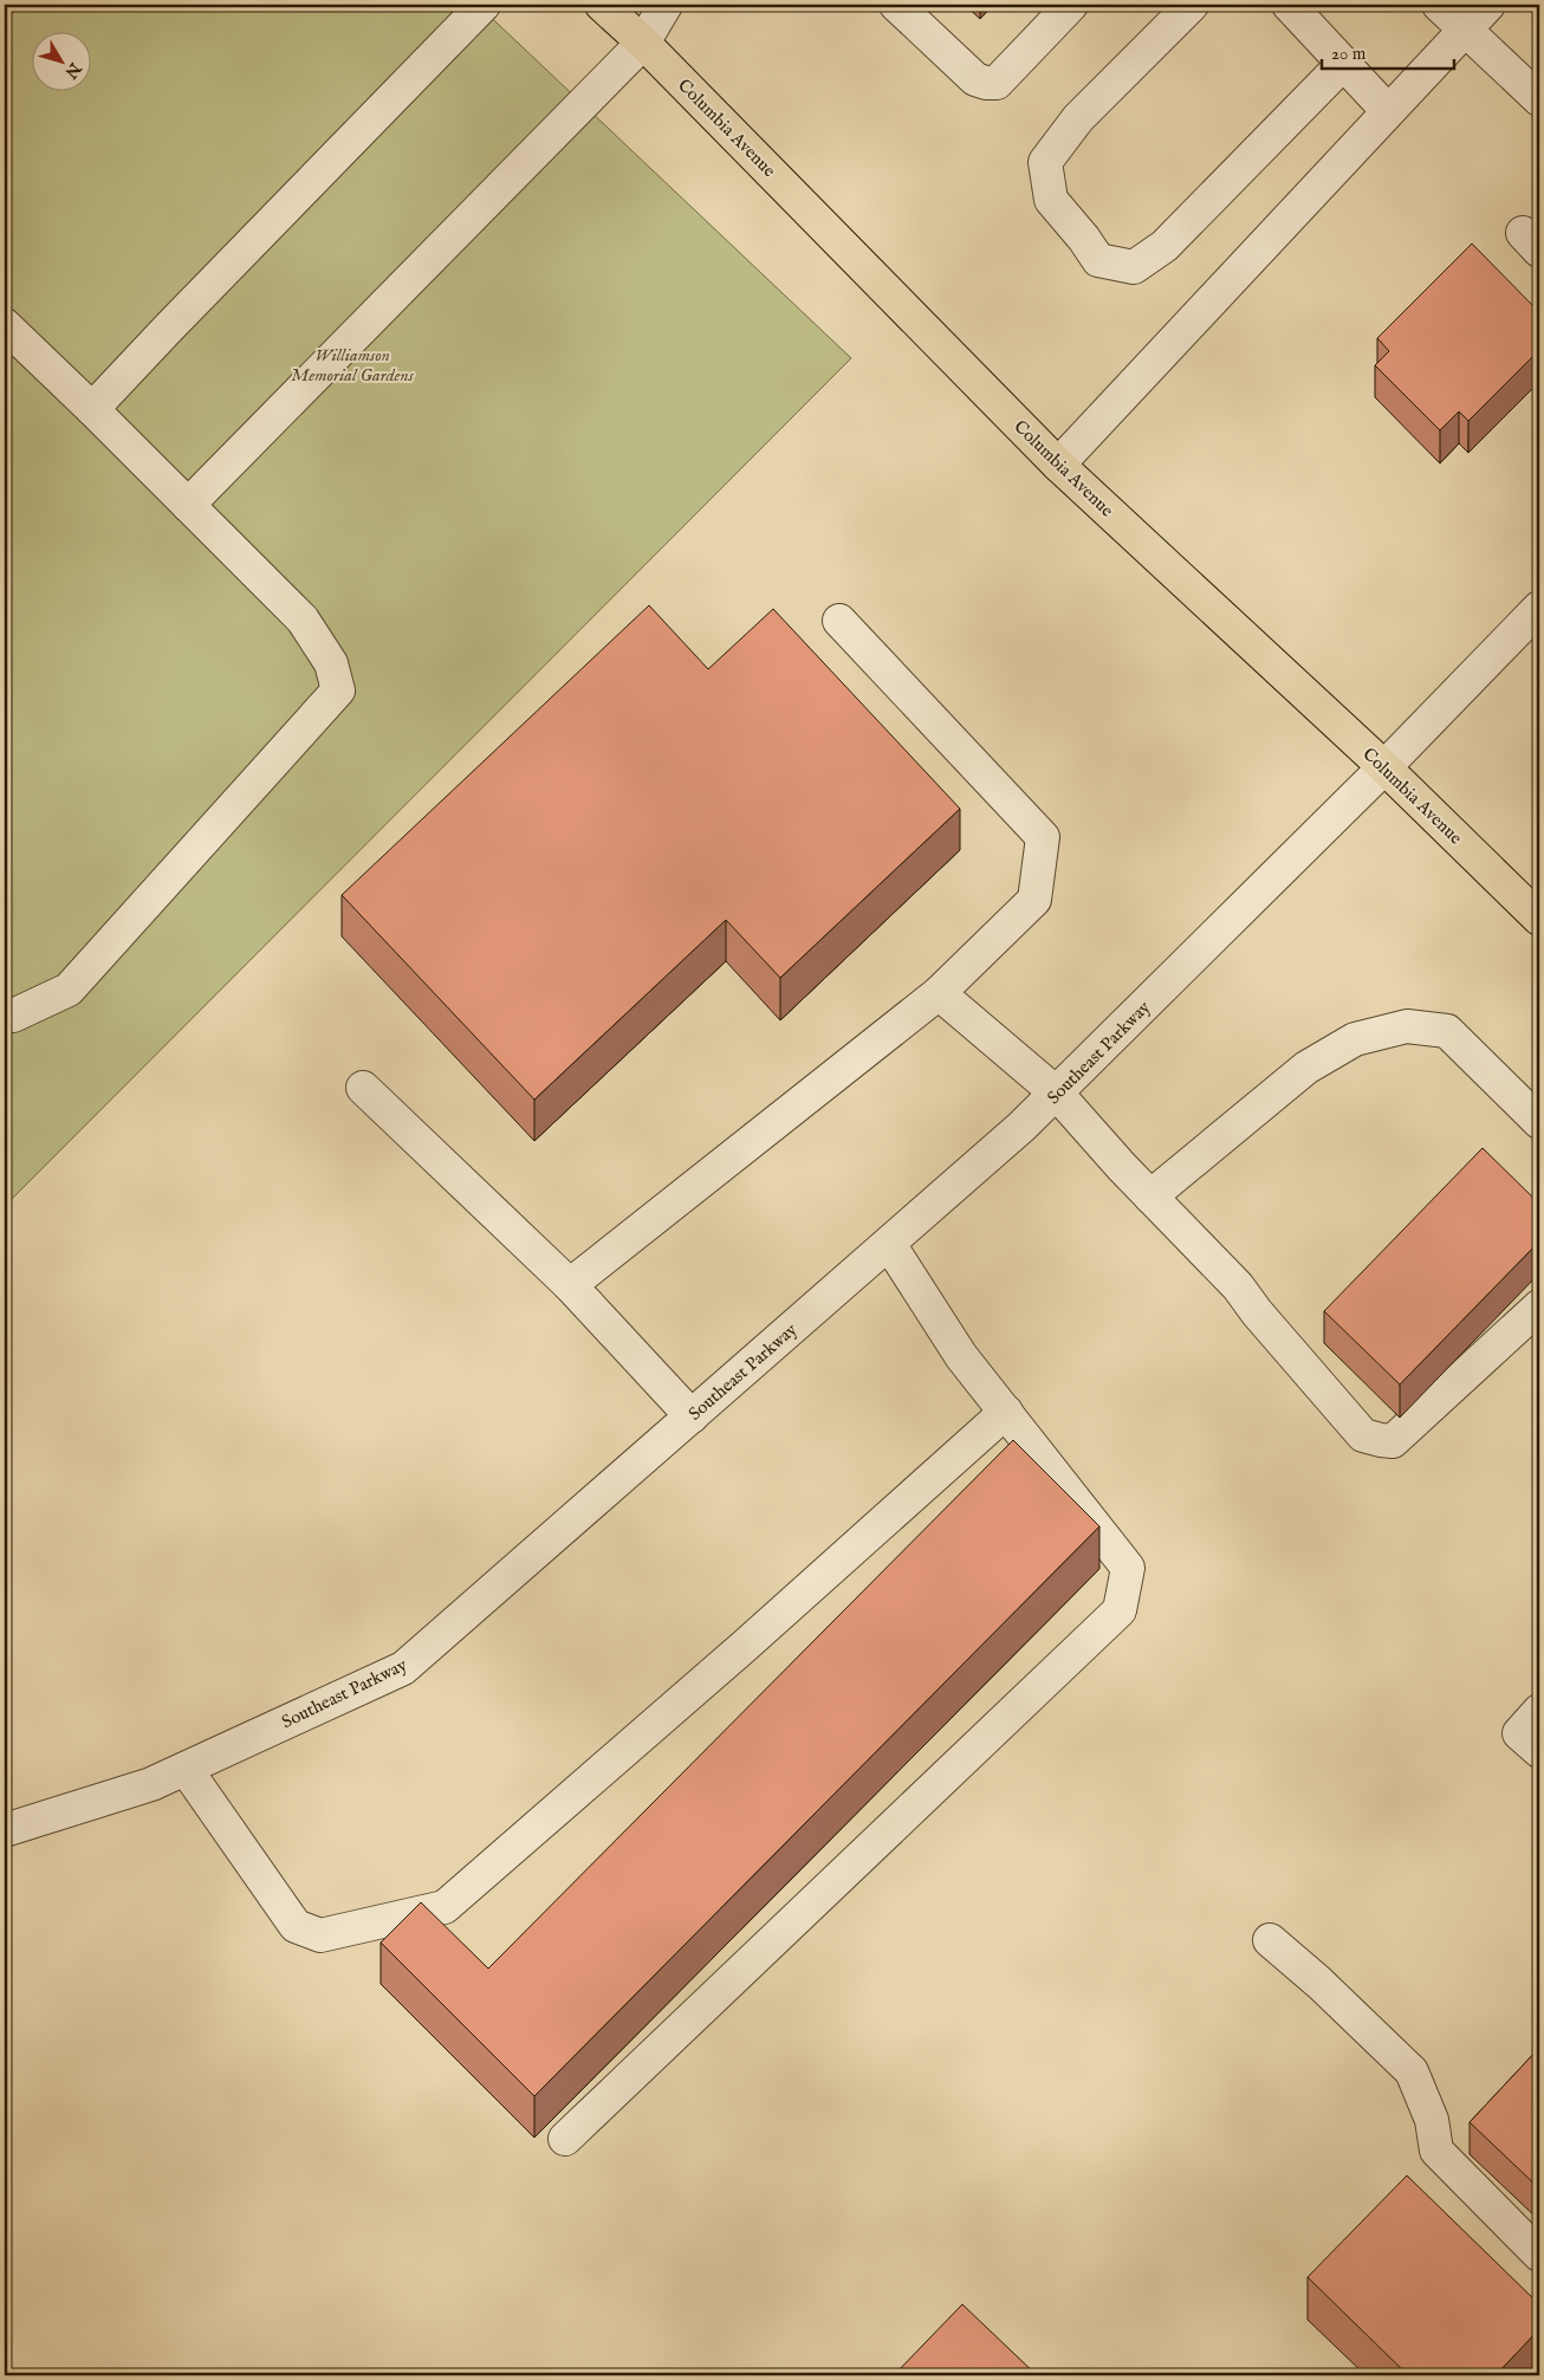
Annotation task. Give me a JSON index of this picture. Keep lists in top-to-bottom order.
{
  "streets": {
    "main road": ["Columbia Avenue"],
    "street": ["Southeast Parkway"]
  },
  "crossings": [
    ["Columbia Avenue", "Southeast Parkway"]
  ],
  "parks": ["Williamson Memorial Gardens"],
  "scale_bar": "20 m",
  "north": "bottom right"
}
